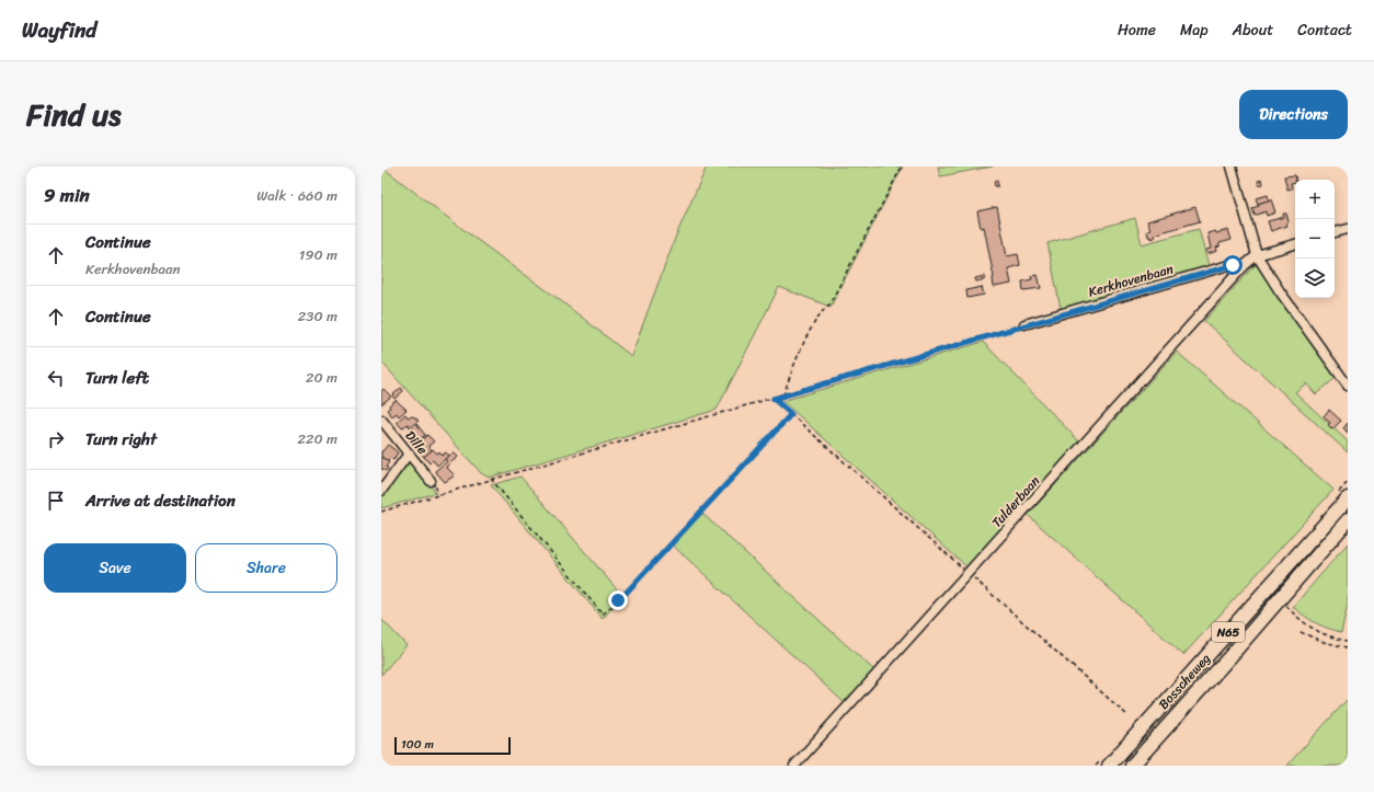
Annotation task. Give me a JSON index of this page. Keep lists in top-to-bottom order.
{
  "streets": {
    "main road": ["N65", "Bosscheweg"],
    "street": ["Kerkhovenbaan", "Dille", "Tulderbaan"]
  },
  "crossings": [
    ["Kerkhovenbaan", "Tulderbaan"]
  ],
  "scale_bar": "100 m",
  "page": {
    "header": "Wayfind",
    "nav": [
      "Home",
      "Map",
      "About",
      "Contact"
    ],
    "title": "Find us",
    "buttons": [
      "Directions",
      ["Save", "Share"]
    ],
    "heading": ["9 min", "Walk · 660 m"],
    "map_buttons": ["+", "−"],
    "list": [
      ["Continue", "Kerkhovenbaan", "190 m"],
      ["Continue", "230 m"],
      ["Turn left", "20 m"],
      ["Turn right", "220 m"],
      "Arrive at destination"
    ],
    "scale": "100 m"
  }
}
